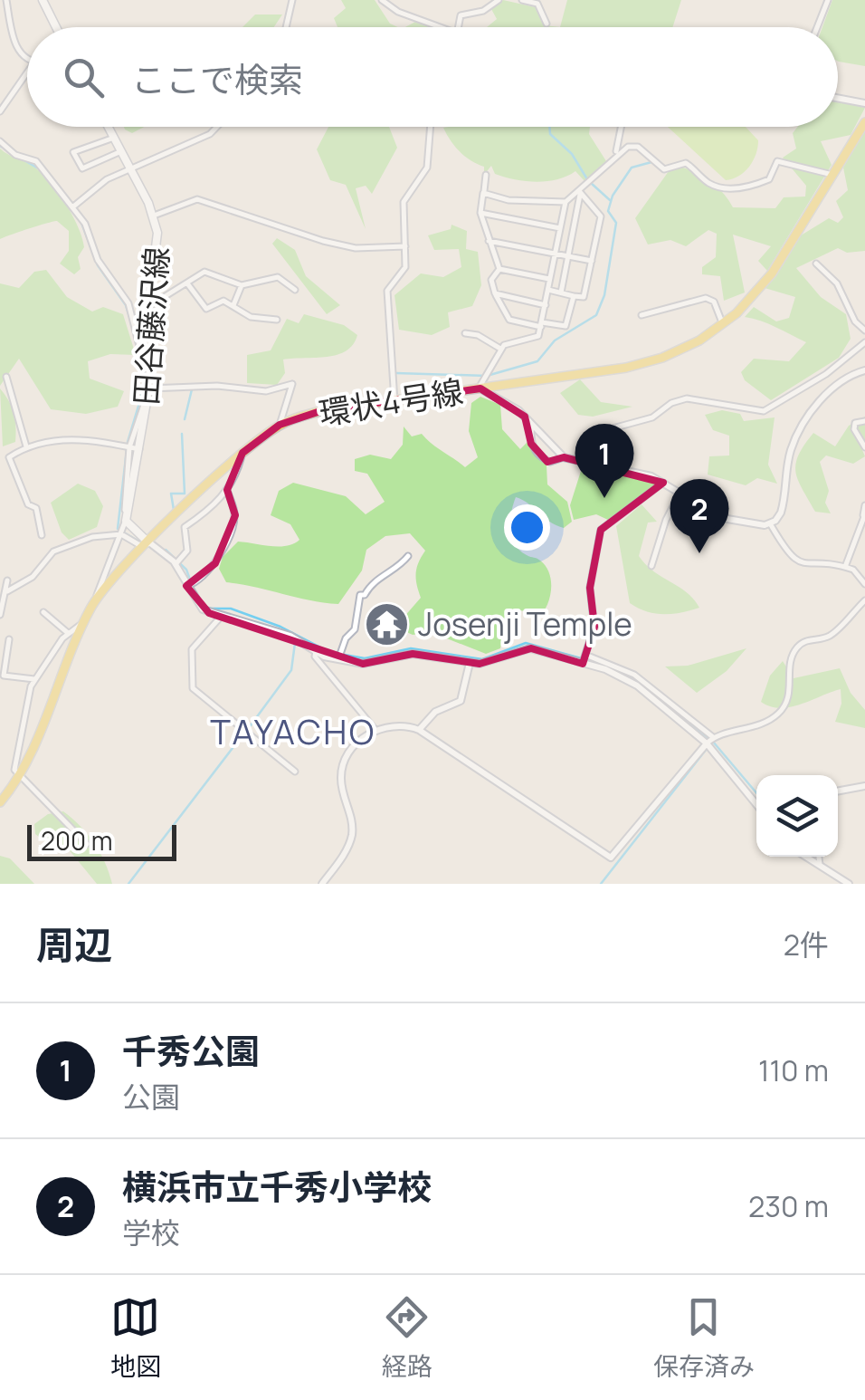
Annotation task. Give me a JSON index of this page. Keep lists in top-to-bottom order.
{
  "streets": {
    "main road": ["田谷藤沢線", "環状4号線"]
  },
  "districts": ["TAYACHO"],
  "places": {
    "temple": ["Josenji Temple"]
  },
  "scale_bar": "200 m",
  "page": {
    "search": "ここで検索",
    "pins": ["1", "2"],
    "scale": "200 m",
    "heading": ["周辺", "2件"],
    "list": [
      {
        "mark": "1",
        "name": "千秀公園",
        "note": "公園",
        "value": "110 m"
      },
      {
        "mark": "2",
        "name": "横浜市立千秀小学校",
        "note": "学校",
        "value": "230 m"
      }
    ],
    "nav": ["地図", "経路", "保存済み"]
  }
}
